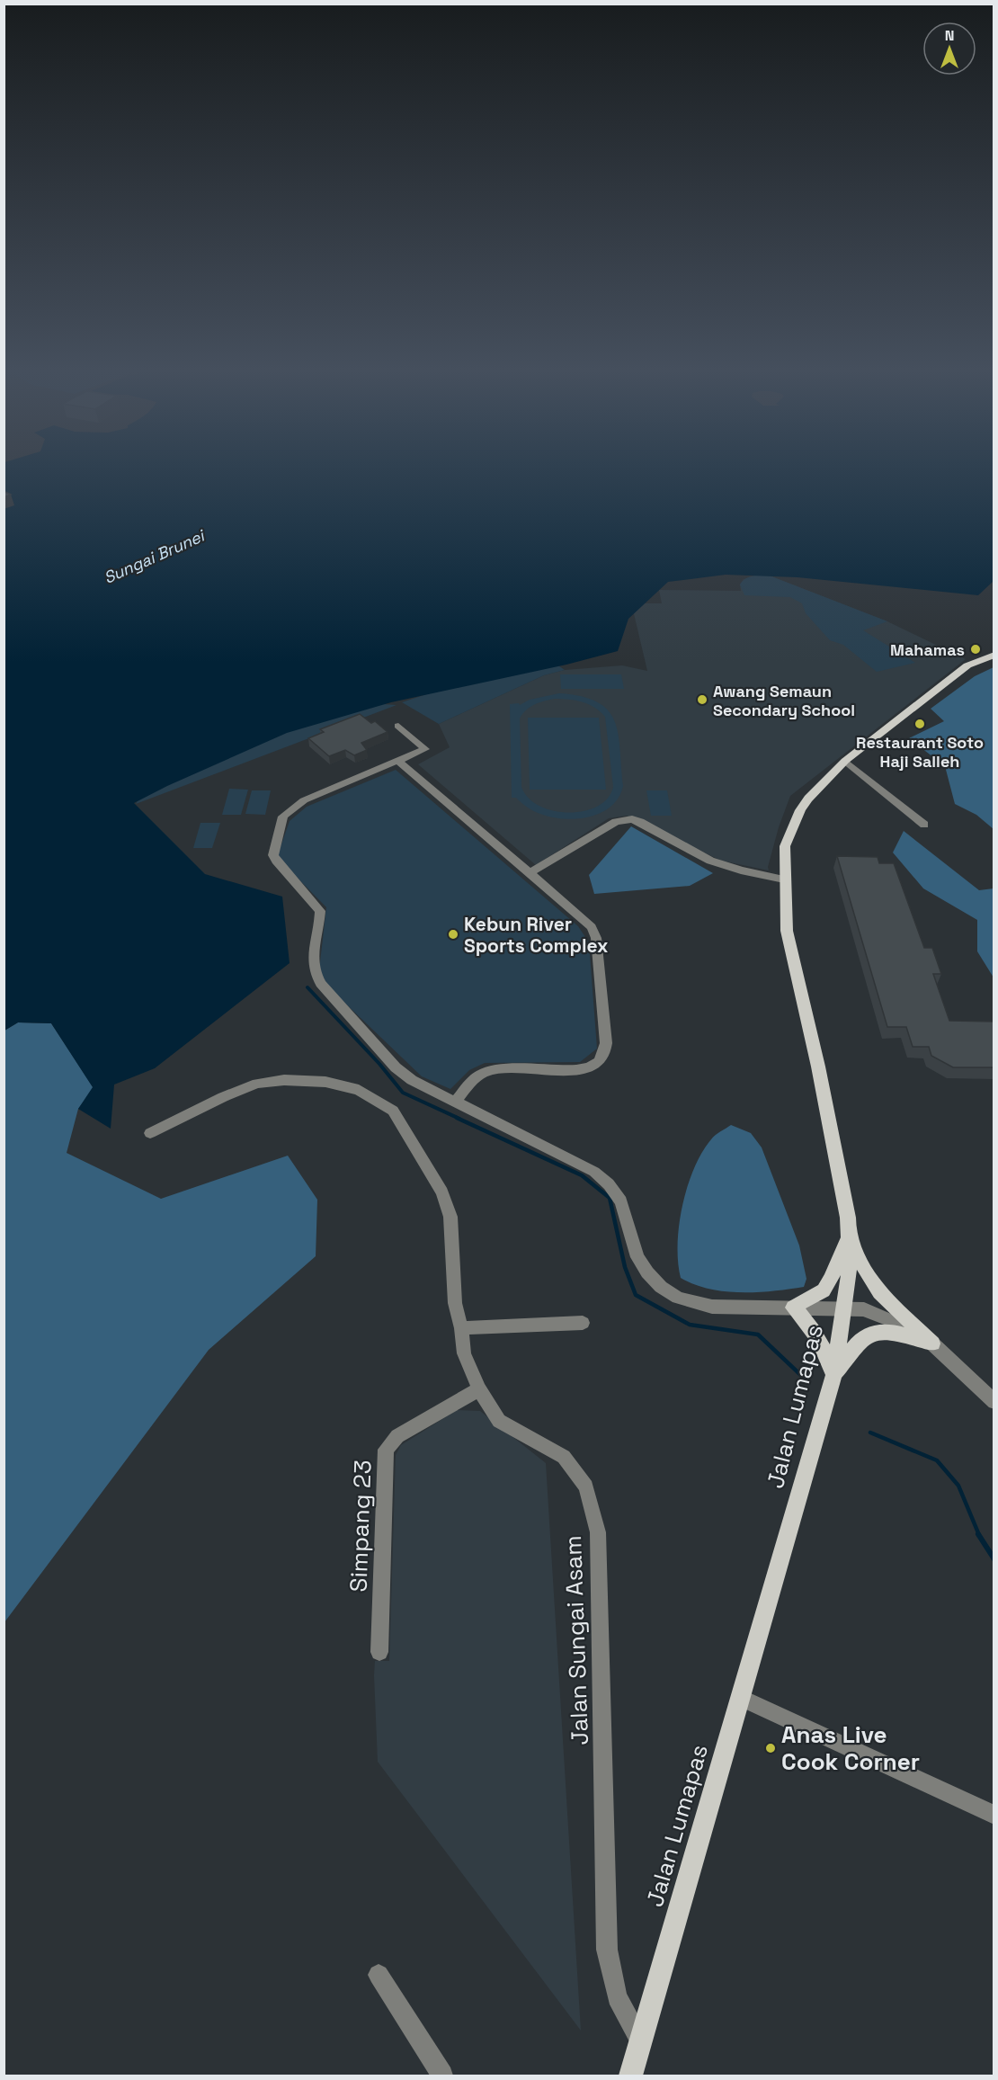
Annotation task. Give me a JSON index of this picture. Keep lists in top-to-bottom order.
{
  "streets": {
    "main road": ["Jalan Lumapas"],
    "street": ["Simpang 23", "Jalan Sungai Asam"]
  },
  "crossings": [
    ["Jalan Lumapas", "Jalan Sungai Asam"],
    ["Simpang 23", "Jalan Sungai Asam"]
  ],
  "water": ["Sungai Brunei"],
  "places": [
    "Mahamas",
    "Awang Semaun Secondary School",
    "Restaurant Soto Haji Salleh",
    "Kebun River Sports Complex",
    "Anas Live Cook Corner"
  ],
  "north": "top"
}
